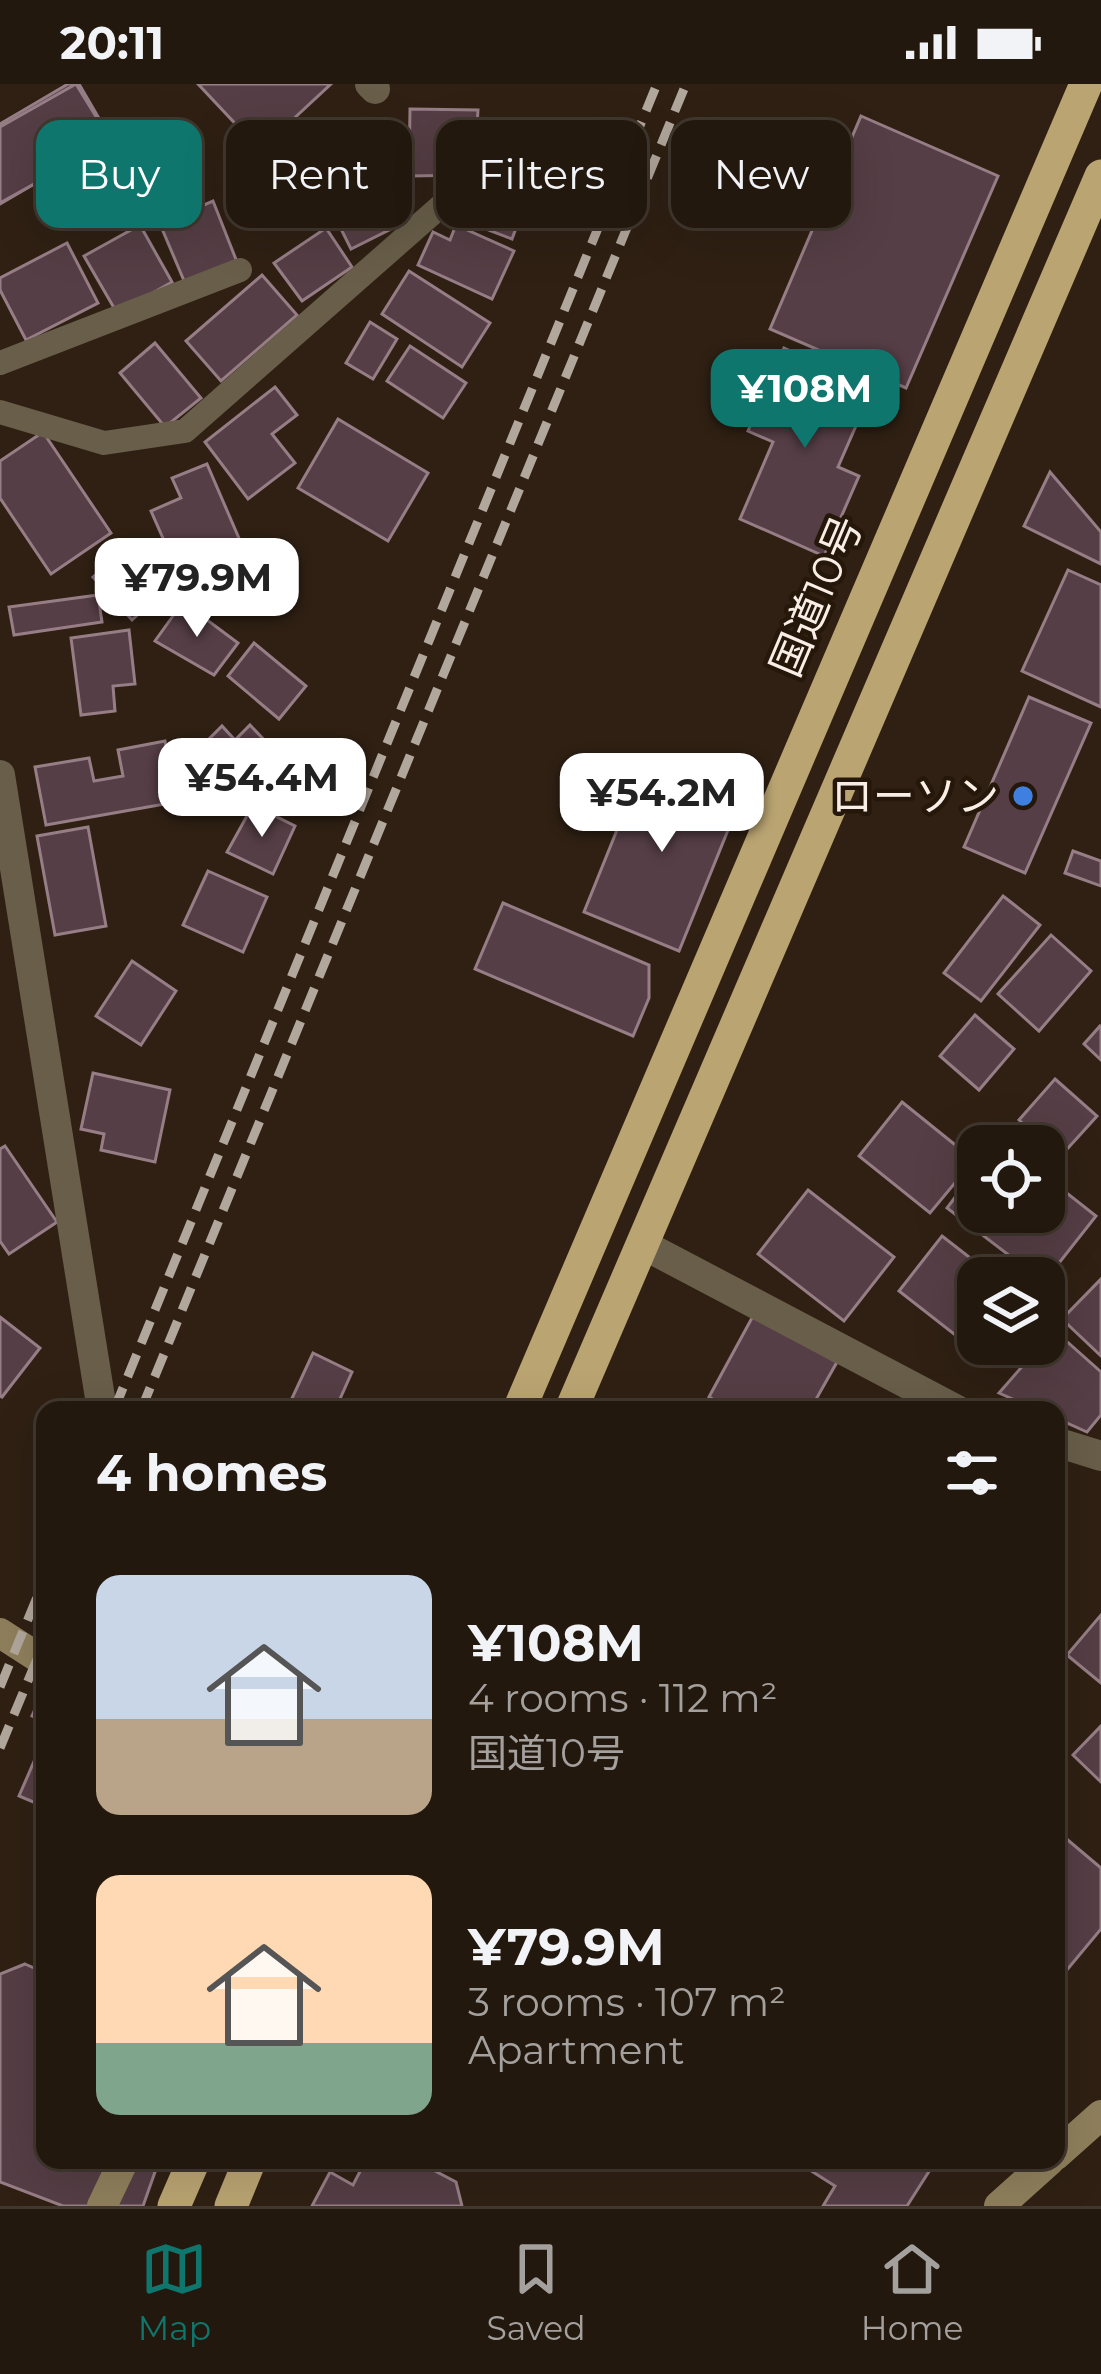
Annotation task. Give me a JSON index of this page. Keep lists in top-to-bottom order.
{
  "streets": {
    "highway": ["国道10号"]
  },
  "places": ["ローソン"],
  "page": {
    "status": "20:11",
    "chip": [
      "Buy",
      "Rent",
      "Filters",
      "New"
    ],
    "price": [
      "¥108M",
      "¥79.9M",
      "¥54.4M",
      "¥54.2M"
    ],
    "heading": "4 homes",
    "list": [
      {
        "name": "¥108M",
        "note": "4 rooms · 112 m² · 国道10号"
      },
      {
        "name": "¥79.9M",
        "note": "3 rooms · 107 m² · Apartment"
      }
    ],
    "tabs": ["Map", "Saved", "Home"]
  }
}
